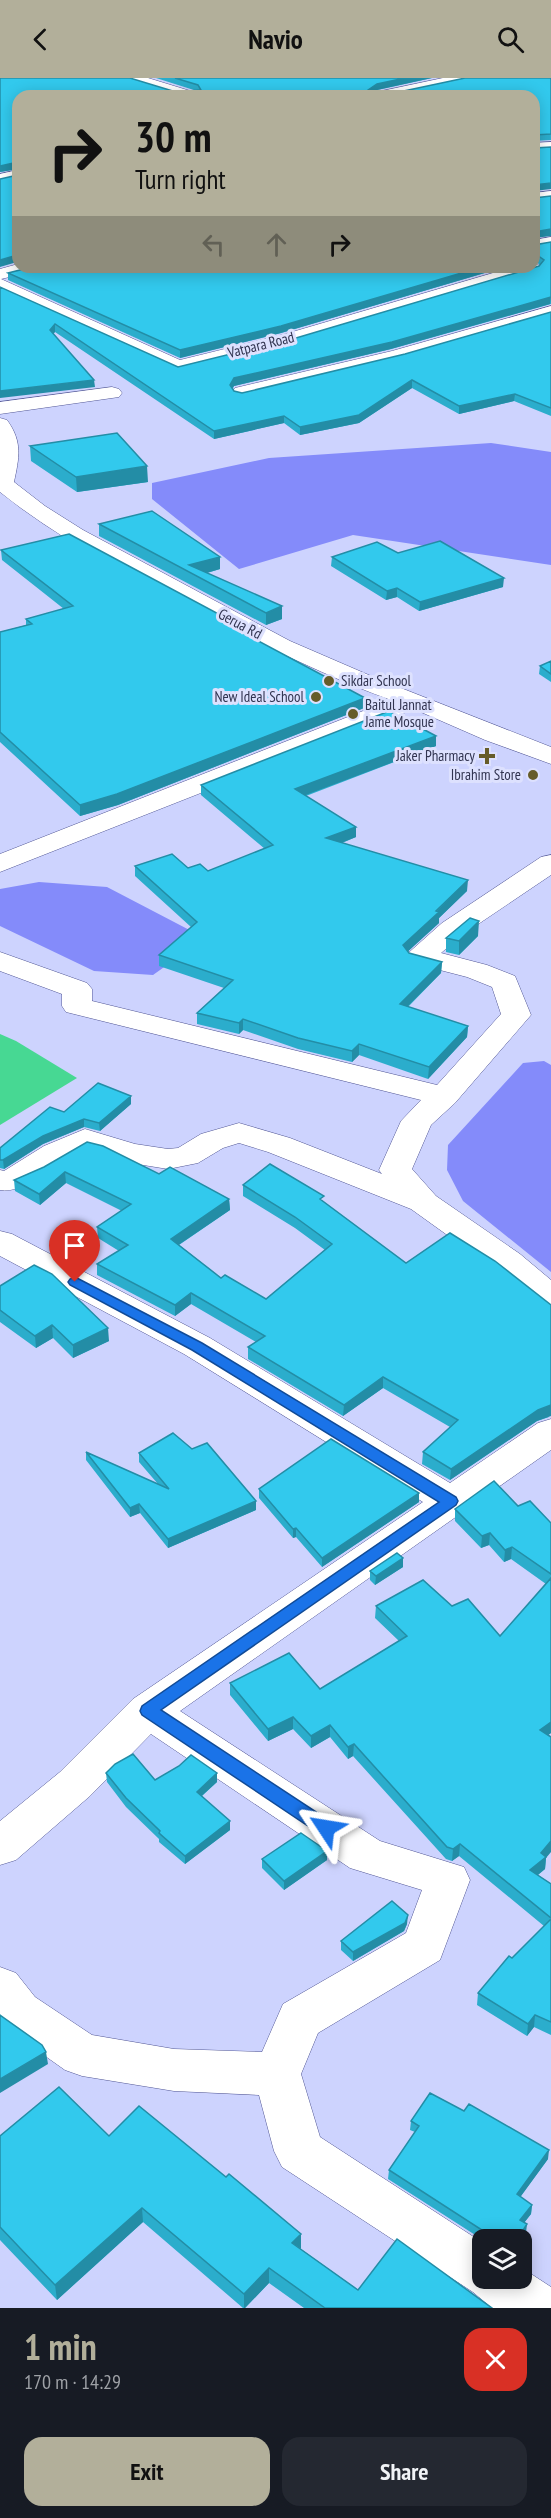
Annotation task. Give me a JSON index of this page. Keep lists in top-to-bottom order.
{
  "streets": {
    "street": ["Vatpara Road", "Gerua Rd"]
  },
  "places": {
    "other": [
      "Sikdar School",
      "New Ideal School",
      "Baitul Jannat Jame Mosque",
      "Ibrahim Store"
    ],
    "health": ["Jaker Pharmacy"]
  },
  "page": {
    "header": "Navio",
    "turn": ["30 m", "Turn right"],
    "heading": ["1 min", "170 m · 14:29"],
    "buttons": ["Exit", "Share"]
  }
}
